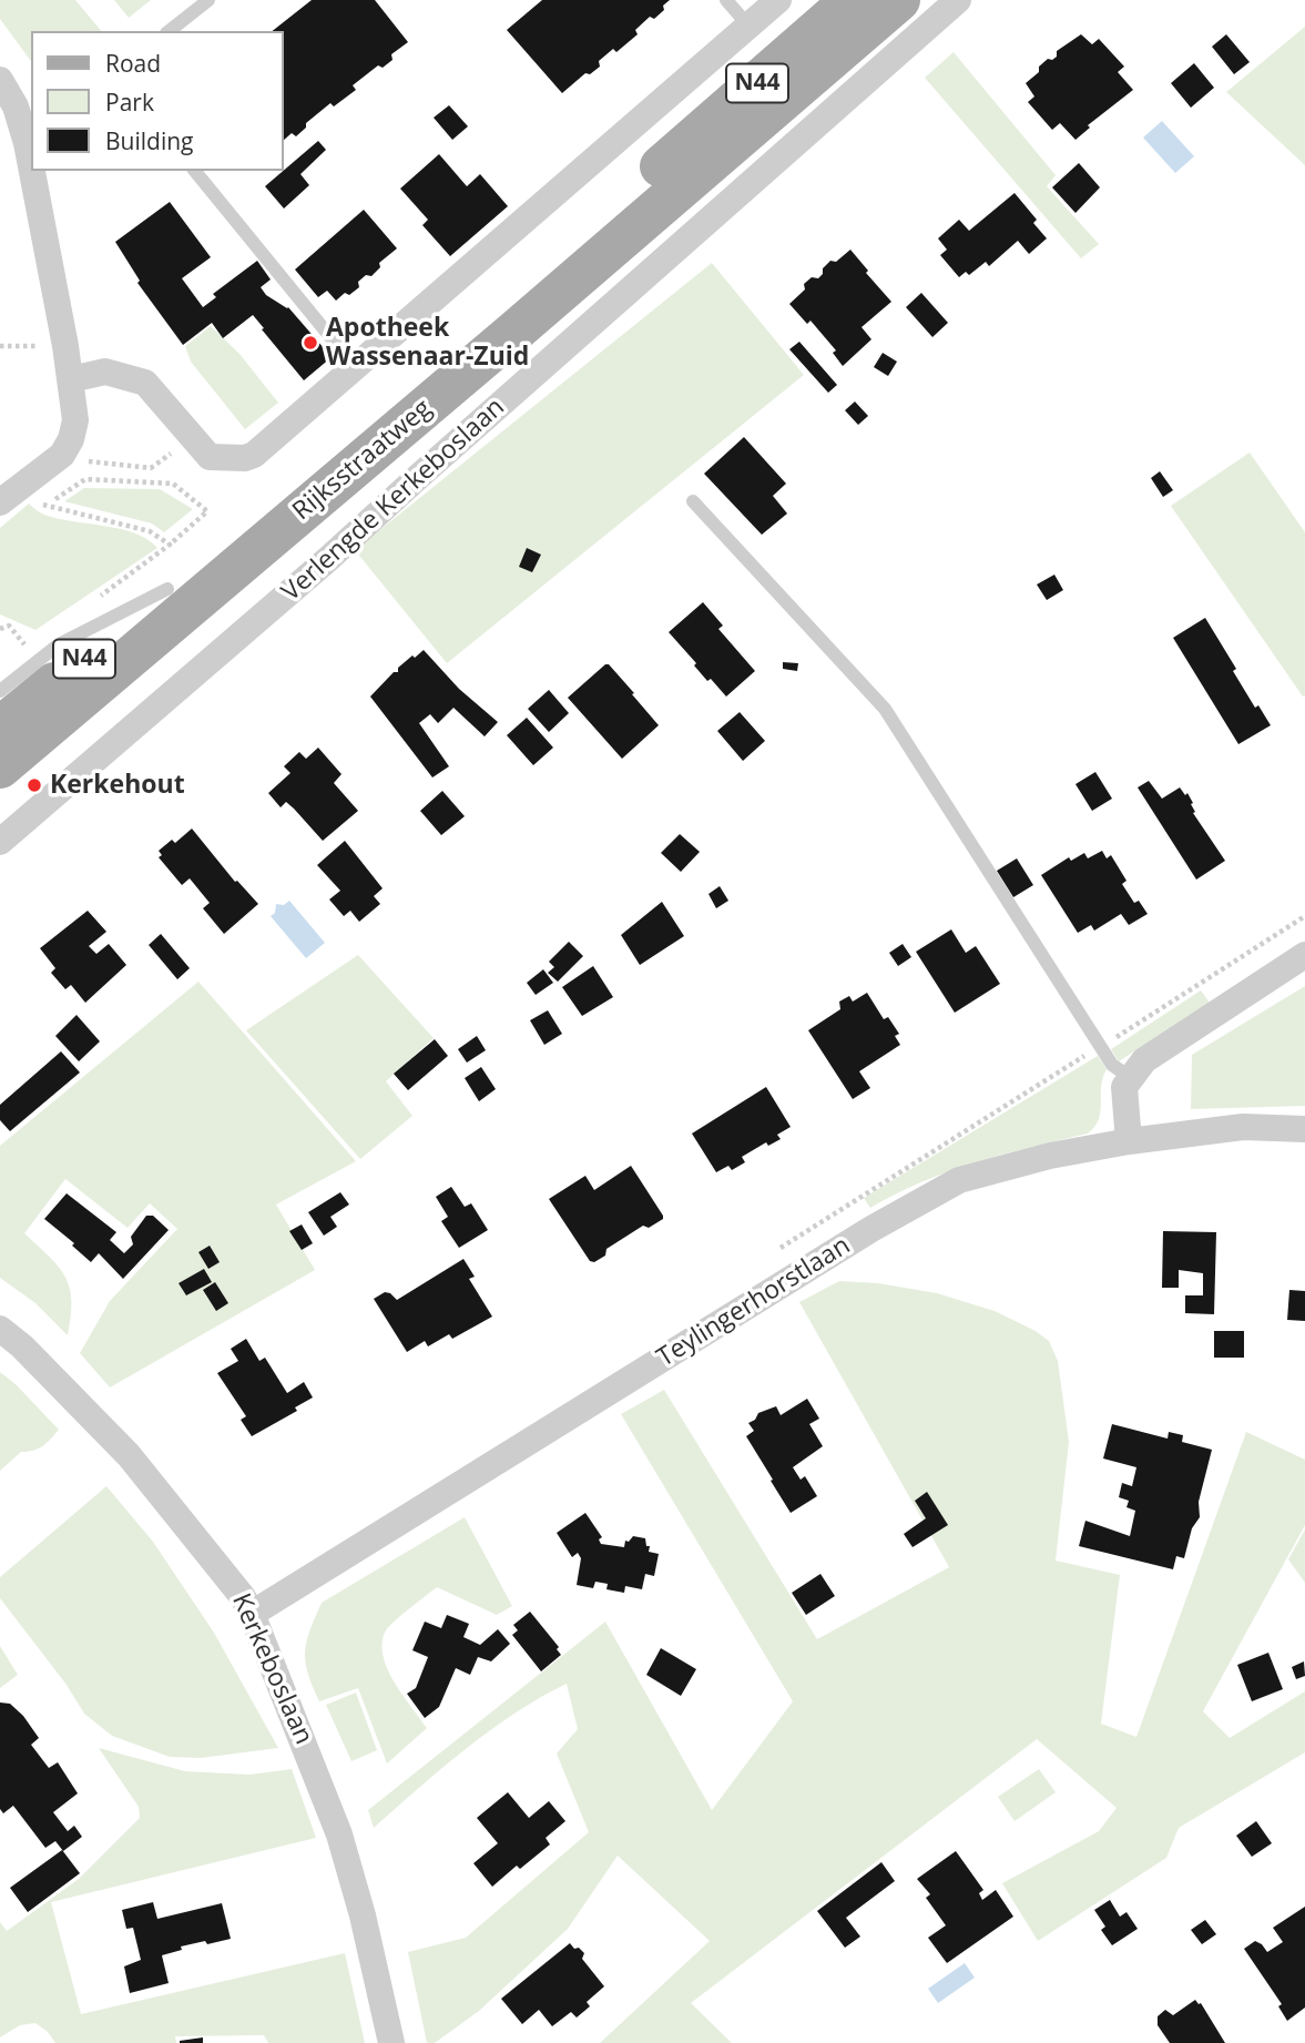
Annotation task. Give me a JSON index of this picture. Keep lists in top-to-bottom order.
{
  "streets": {
    "main road": ["N44", "Rijksstraatweg"],
    "street": ["Verlengde Kerkeboslaan", "Teylingerhorstlaan", "Kerkeboslaan"]
  },
  "crossings": [
    ["Teylingerhorstlaan", "Kerkeboslaan"]
  ],
  "places": ["Apotheek Wassenaar-Zuid", "Kerkehout"],
  "legend": ["Road", "Park", "Building"]
}
